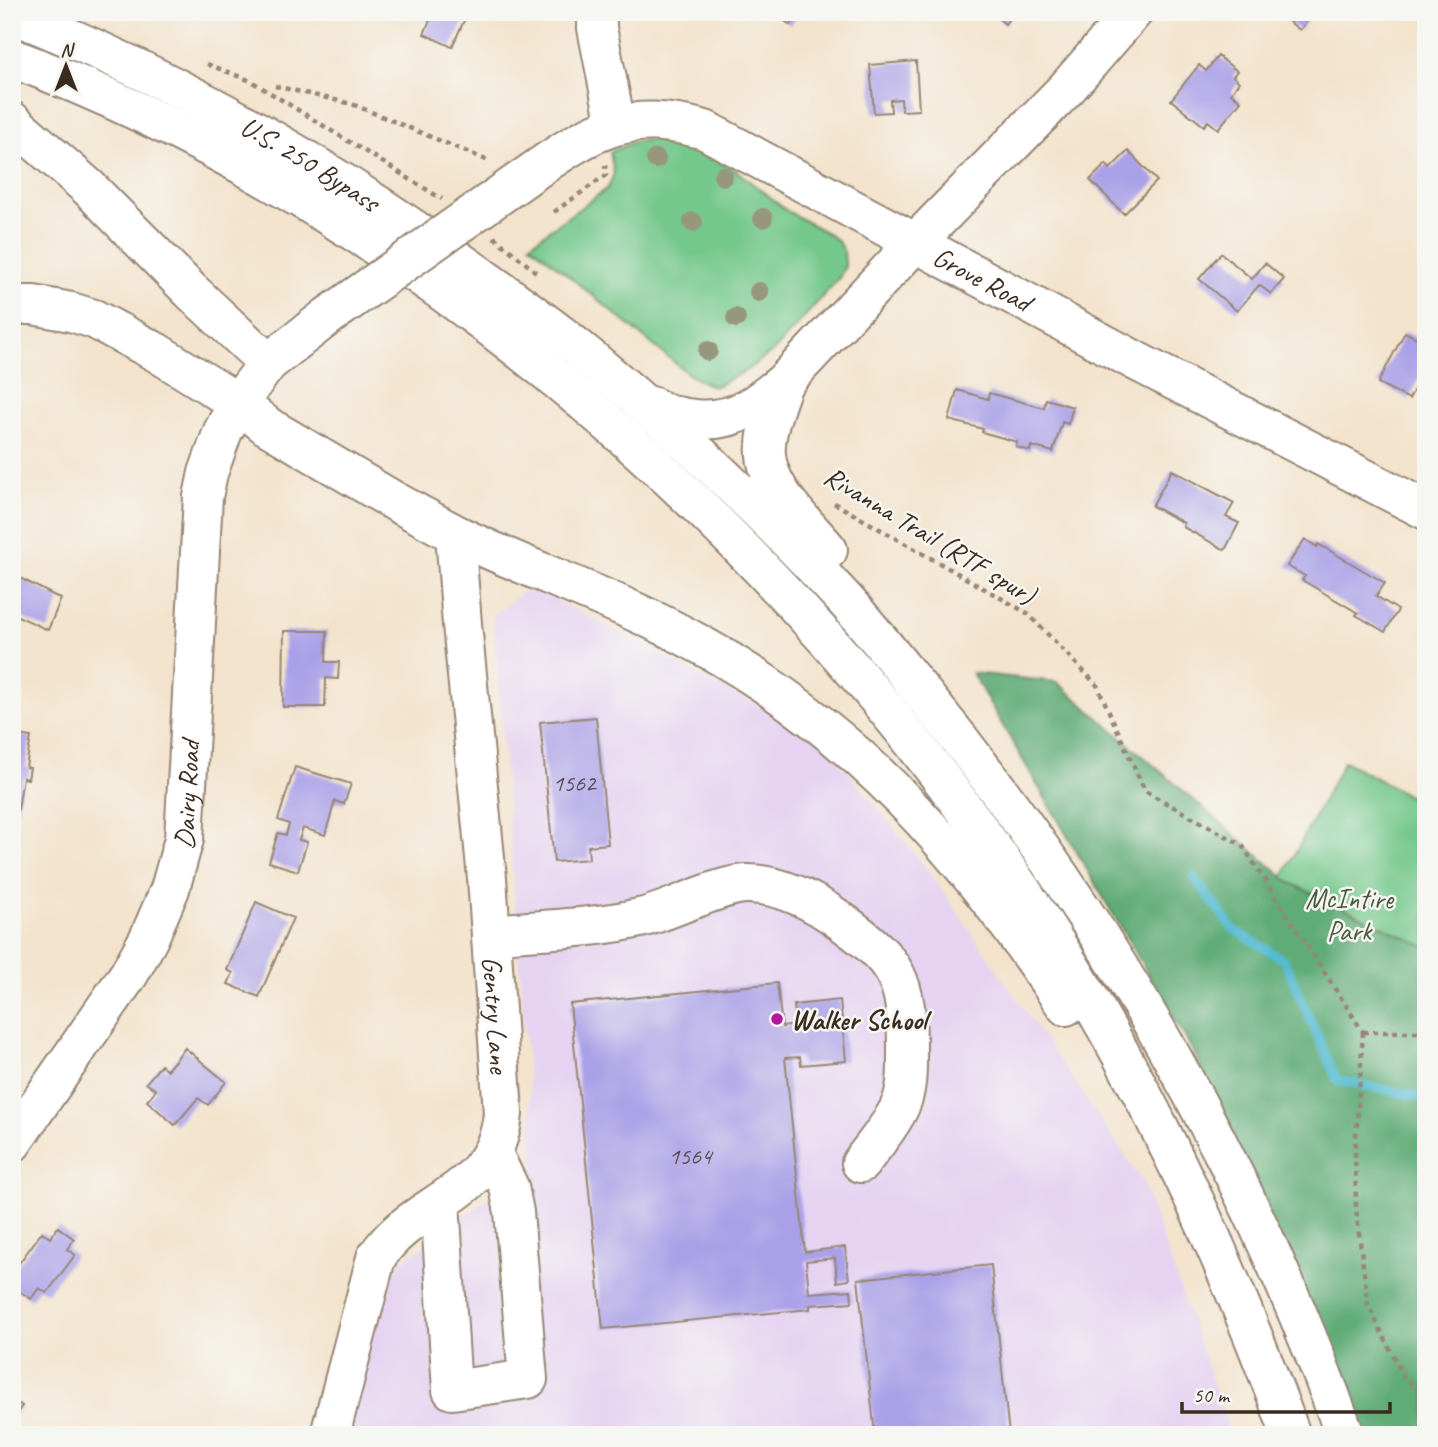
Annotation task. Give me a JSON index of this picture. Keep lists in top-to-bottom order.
{
  "streets": {
    "main road": [
      "U.S. 250 Bypass",
      "Grove Road",
      "Dairy Road",
      "Gentry Lane"
    ],
    "path": ["Rivanna Trail (RTF spur)"]
  },
  "crossings": [
    ["Grove Road", "Dairy Road"]
  ],
  "parks": ["McIntire Park"],
  "places": ["Walker School"],
  "house_numbers": ["1562", "1564"],
  "scale_bar": "50 m",
  "north": "top"
}
